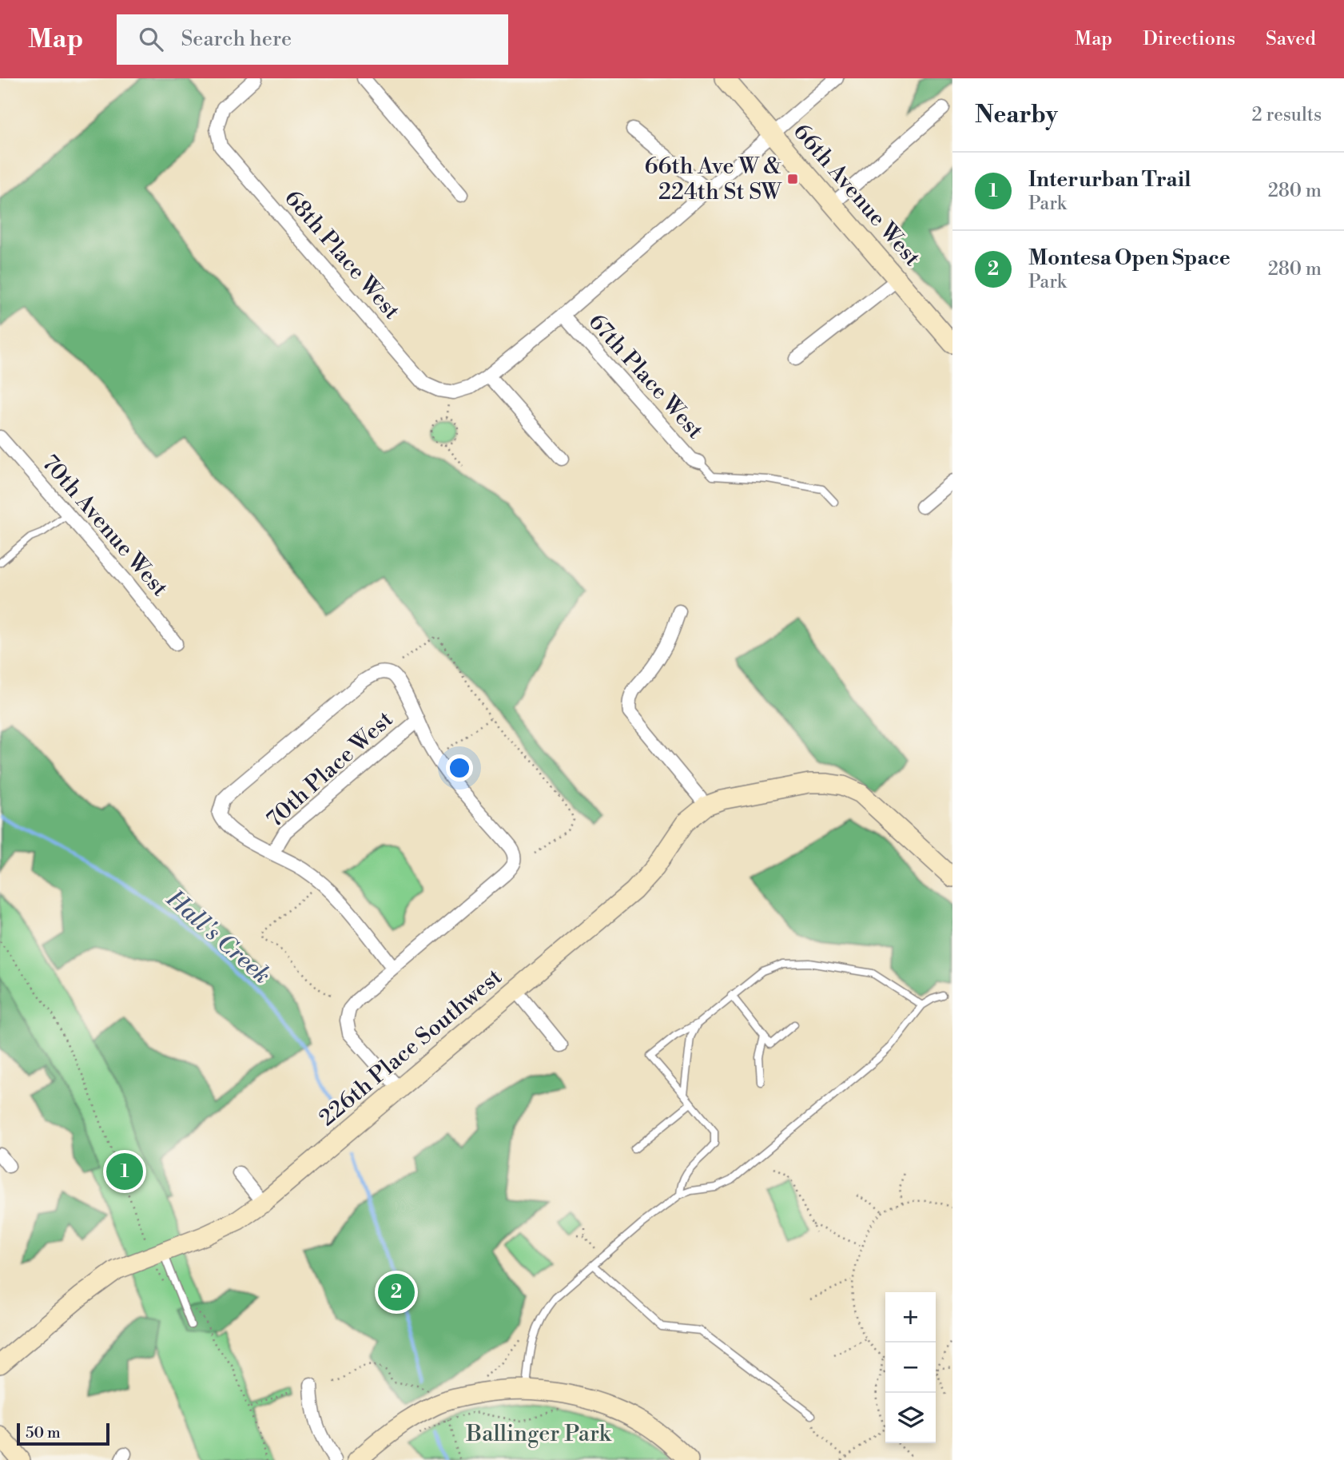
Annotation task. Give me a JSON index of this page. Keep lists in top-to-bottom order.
{
  "streets": {
    "street": [
      "66th Avenue West",
      "68th Place West",
      "67th Place West",
      "70th Avenue West",
      "70th Place West",
      "226th Place Southwest"
    ]
  },
  "crossings": [
    ["66th Avenue West", "68th Place West"],
    ["68th Place West", "67th Place West"]
  ],
  "water": ["Hall's Creek"],
  "parks": ["Ballinger Park"],
  "places": {
    "transit": ["66th Ave W & 224th St SW"]
  },
  "scale_bar": "50 m",
  "page": {
    "header": "Map",
    "search": "Search here",
    "nav": ["Map", "Directions", "Saved"],
    "heading": ["Nearby", "2 results"],
    "list": [
      {
        "mark": "1",
        "name": "Interurban Trail",
        "note": "Park",
        "value": "280 m"
      },
      {
        "mark": "2",
        "name": "Montesa Open Space",
        "note": "Park",
        "value": "280 m"
      }
    ],
    "pins": ["1", "2"],
    "map_buttons": ["+", "−"],
    "scale": "50 m"
  }
}
